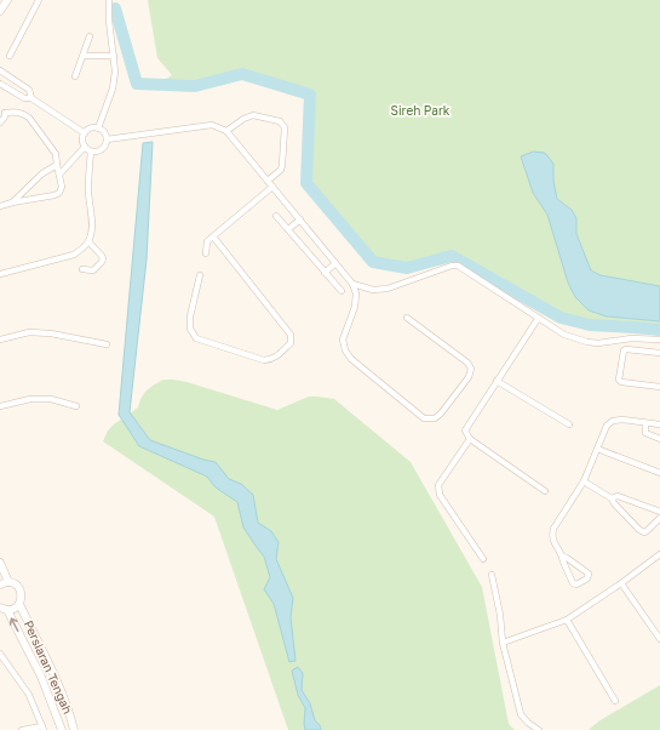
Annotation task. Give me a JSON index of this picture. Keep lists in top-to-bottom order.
{
  "streets": {
    "street": ["Persiaran Tengah"]
  },
  "parks": ["Sireh Park"]
}
